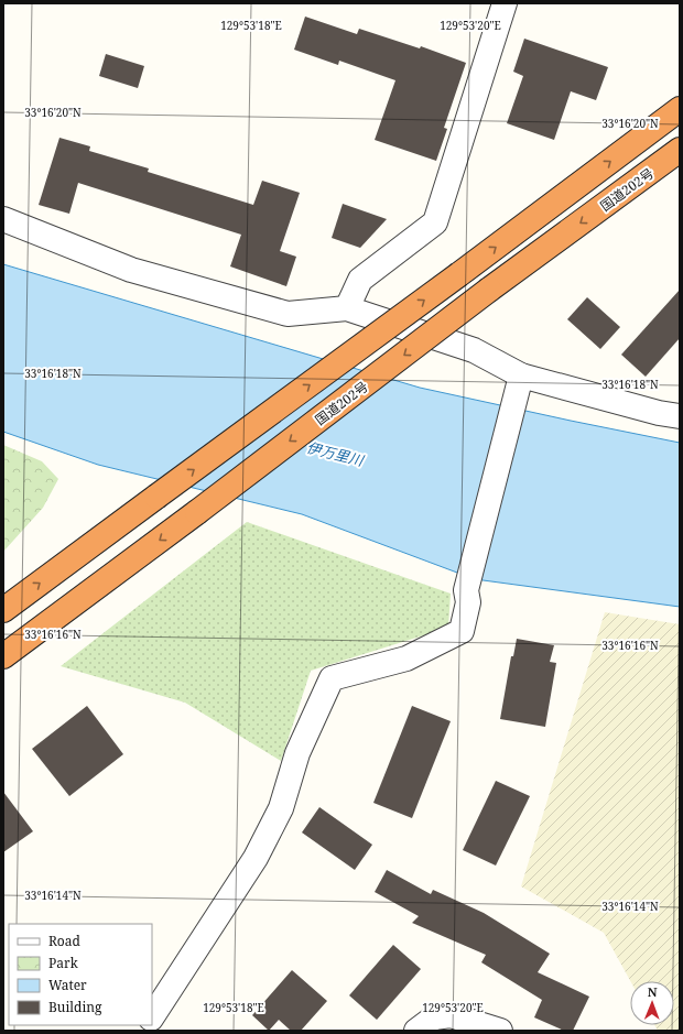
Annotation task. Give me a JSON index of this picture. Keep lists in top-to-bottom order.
{
  "streets": {
    "highway": ["国道202号"]
  },
  "water": ["伊万里川"],
  "legend": [
    "Road",
    "Park",
    "Water",
    "Building"
  ],
  "north": "top",
  "coordinates": [
    "129°53'18\"E",
    "129°53'20\"E",
    "33°16'20\"N",
    "33°16'18\"N",
    "33°16'16\"N",
    "33°16'14\"N"
  ]
}
